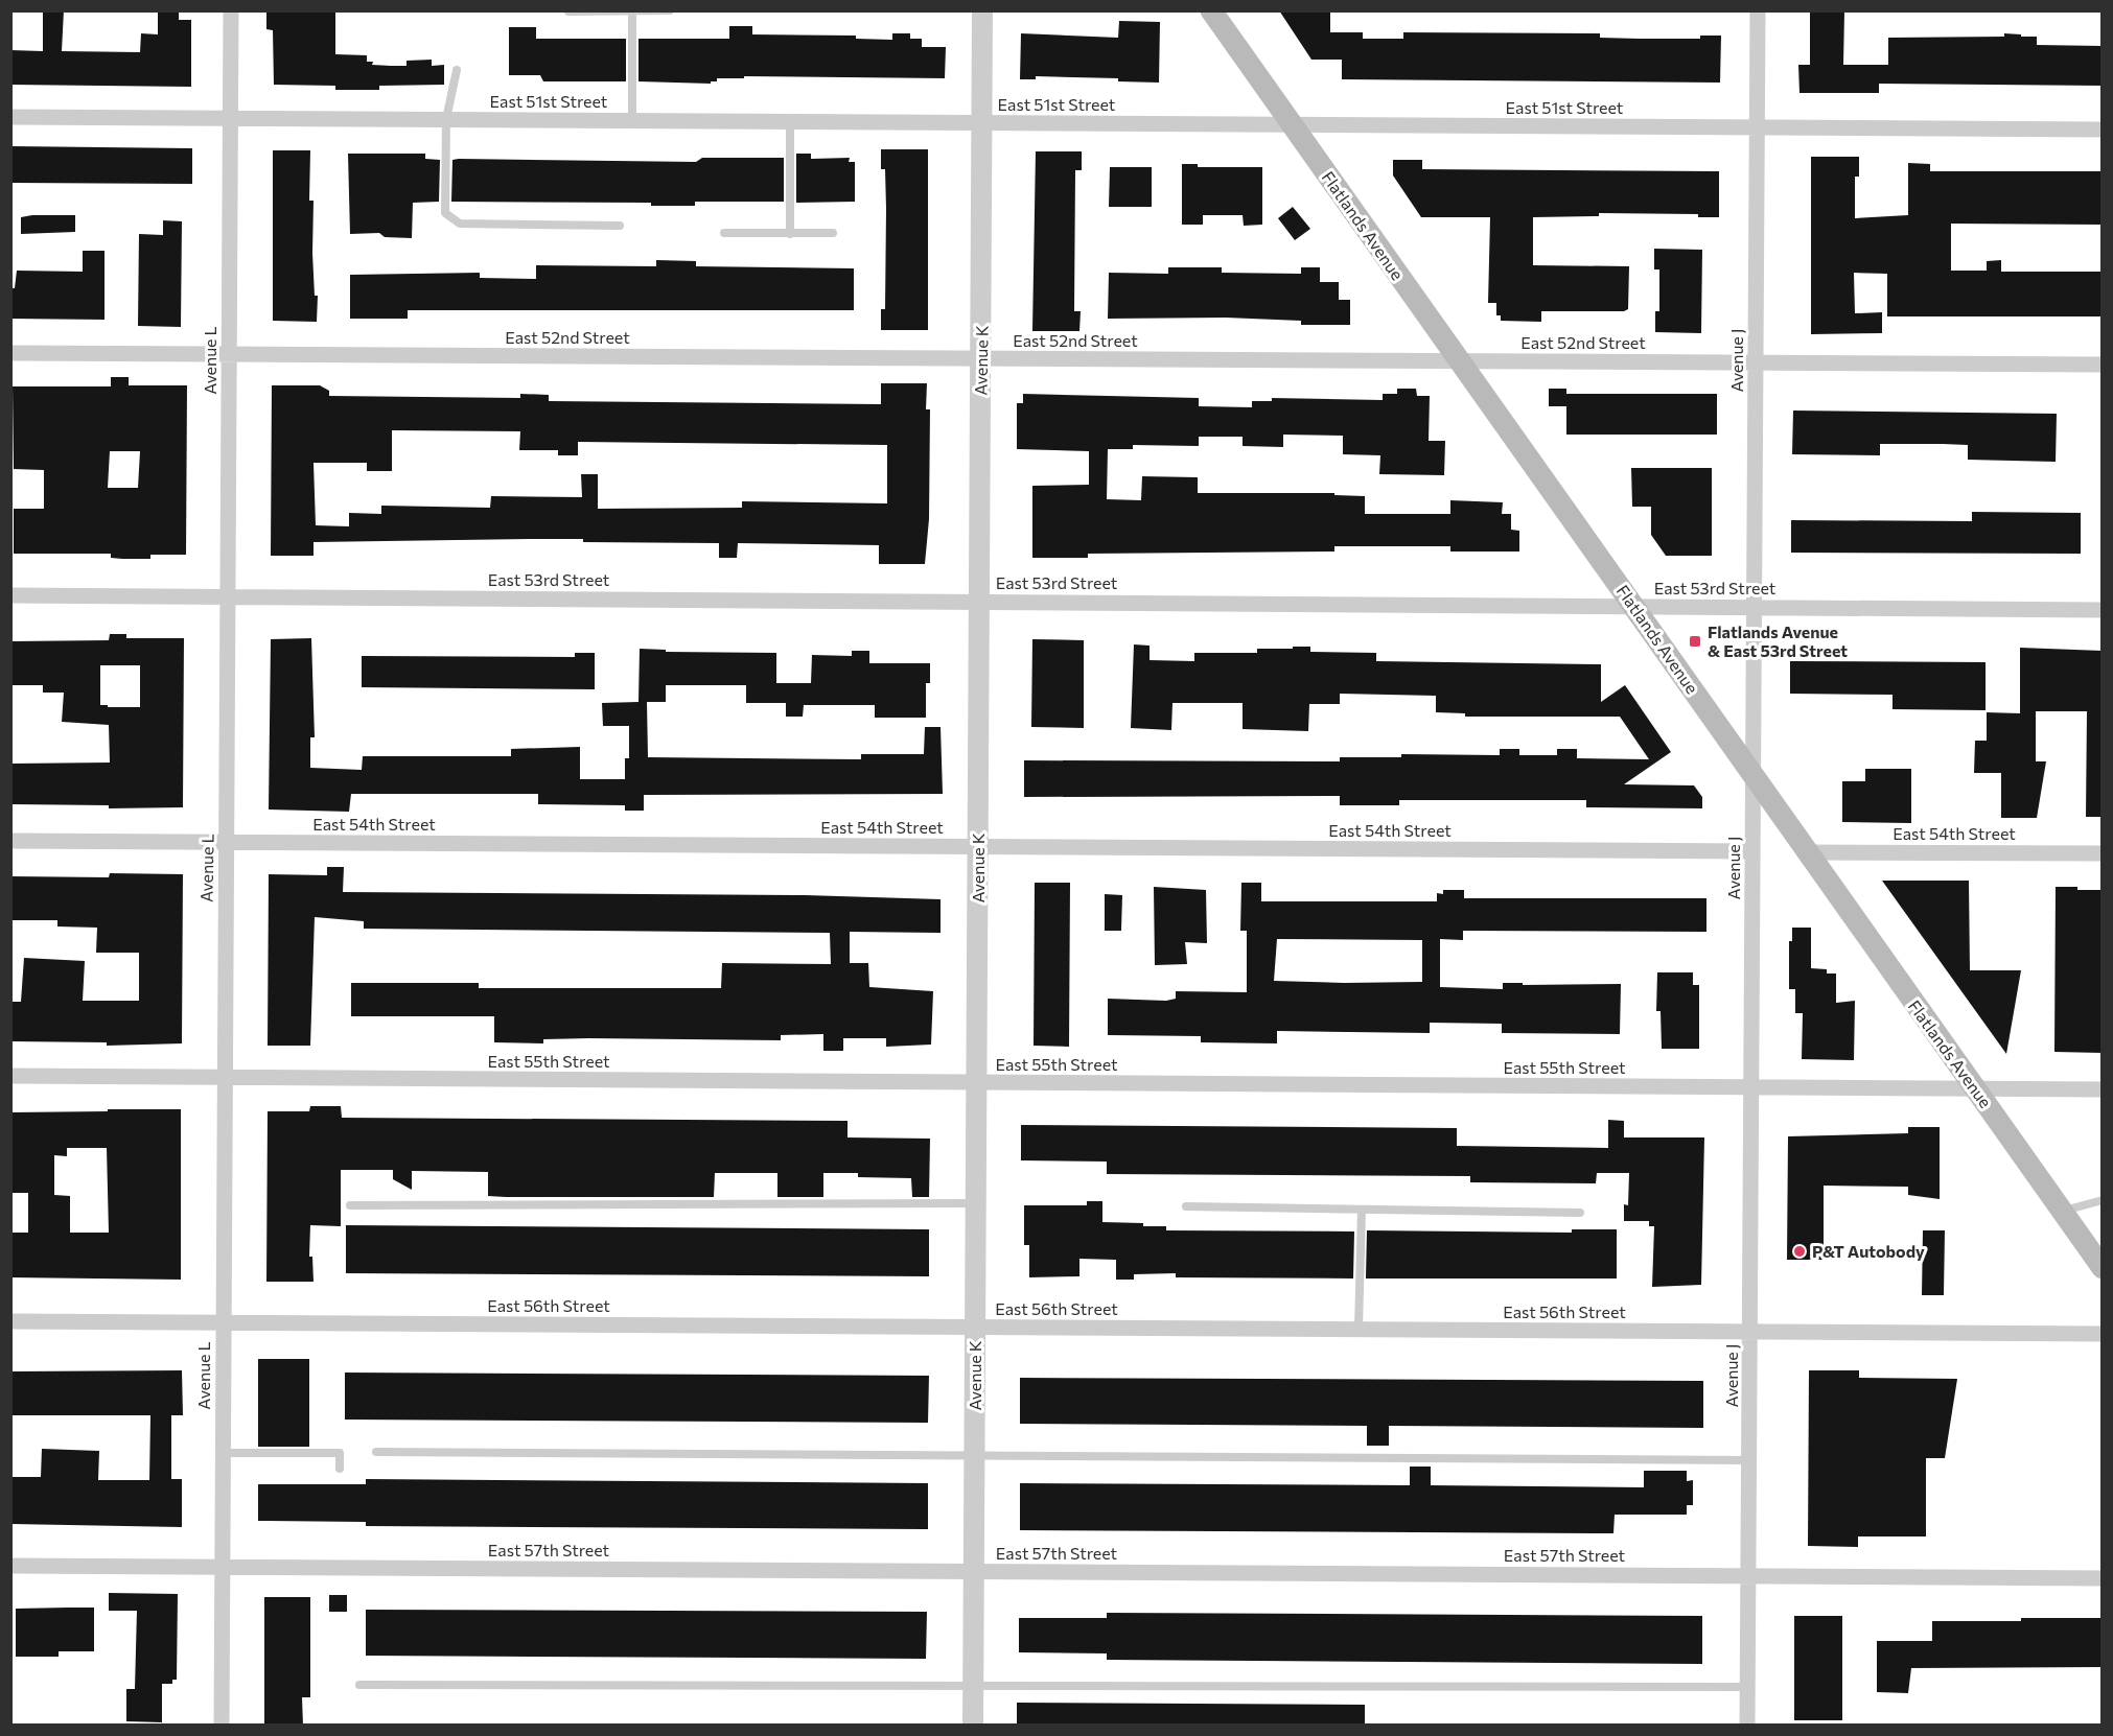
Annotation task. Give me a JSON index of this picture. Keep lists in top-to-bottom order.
{
  "streets": {
    "main road": ["Flatlands Avenue"],
    "street": [
      "East 51st Street",
      "East 52nd Street",
      "Avenue L",
      "Avenue K",
      "Avenue J",
      "East 53rd Street",
      "East 54th Street",
      "East 55th Street",
      "East 56th Street",
      "East 57th Street"
    ]
  },
  "crossings": [
    ["East 51st Street", "Flatlands Avenue"],
    ["East 51st Street", "Avenue L"],
    ["East 51st Street", "Avenue K"],
    ["East 51st Street", "Avenue J"],
    ["Flatlands Avenue", "East 52nd Street"],
    ["Flatlands Avenue", "Avenue J"],
    ["Flatlands Avenue", "East 53rd Street"],
    ["Flatlands Avenue", "East 54th Street"],
    ["Flatlands Avenue", "East 55th Street"],
    ["East 52nd Street", "Avenue L"],
    ["East 52nd Street", "Avenue K"],
    ["East 52nd Street", "Avenue J"],
    ["Avenue L", "East 53rd Street"],
    ["Avenue L", "East 54th Street"],
    ["Avenue L", "East 55th Street"],
    ["Avenue L", "East 56th Street"],
    ["Avenue L", "East 57th Street"],
    ["Avenue K", "East 53rd Street"],
    ["Avenue K", "East 54th Street"],
    ["Avenue K", "East 55th Street"],
    ["Avenue K", "East 56th Street"],
    ["Avenue K", "East 57th Street"],
    ["Avenue J", "East 53rd Street"],
    ["Avenue J", "East 54th Street"],
    ["Avenue J", "East 55th Street"],
    ["Avenue J", "East 56th Street"],
    ["Avenue J", "East 57th Street"]
  ],
  "places": {
    "transit": ["Flatlands Avenue & East 53rd Street"],
    "other": ["P&T Autobody"]
  }
}
